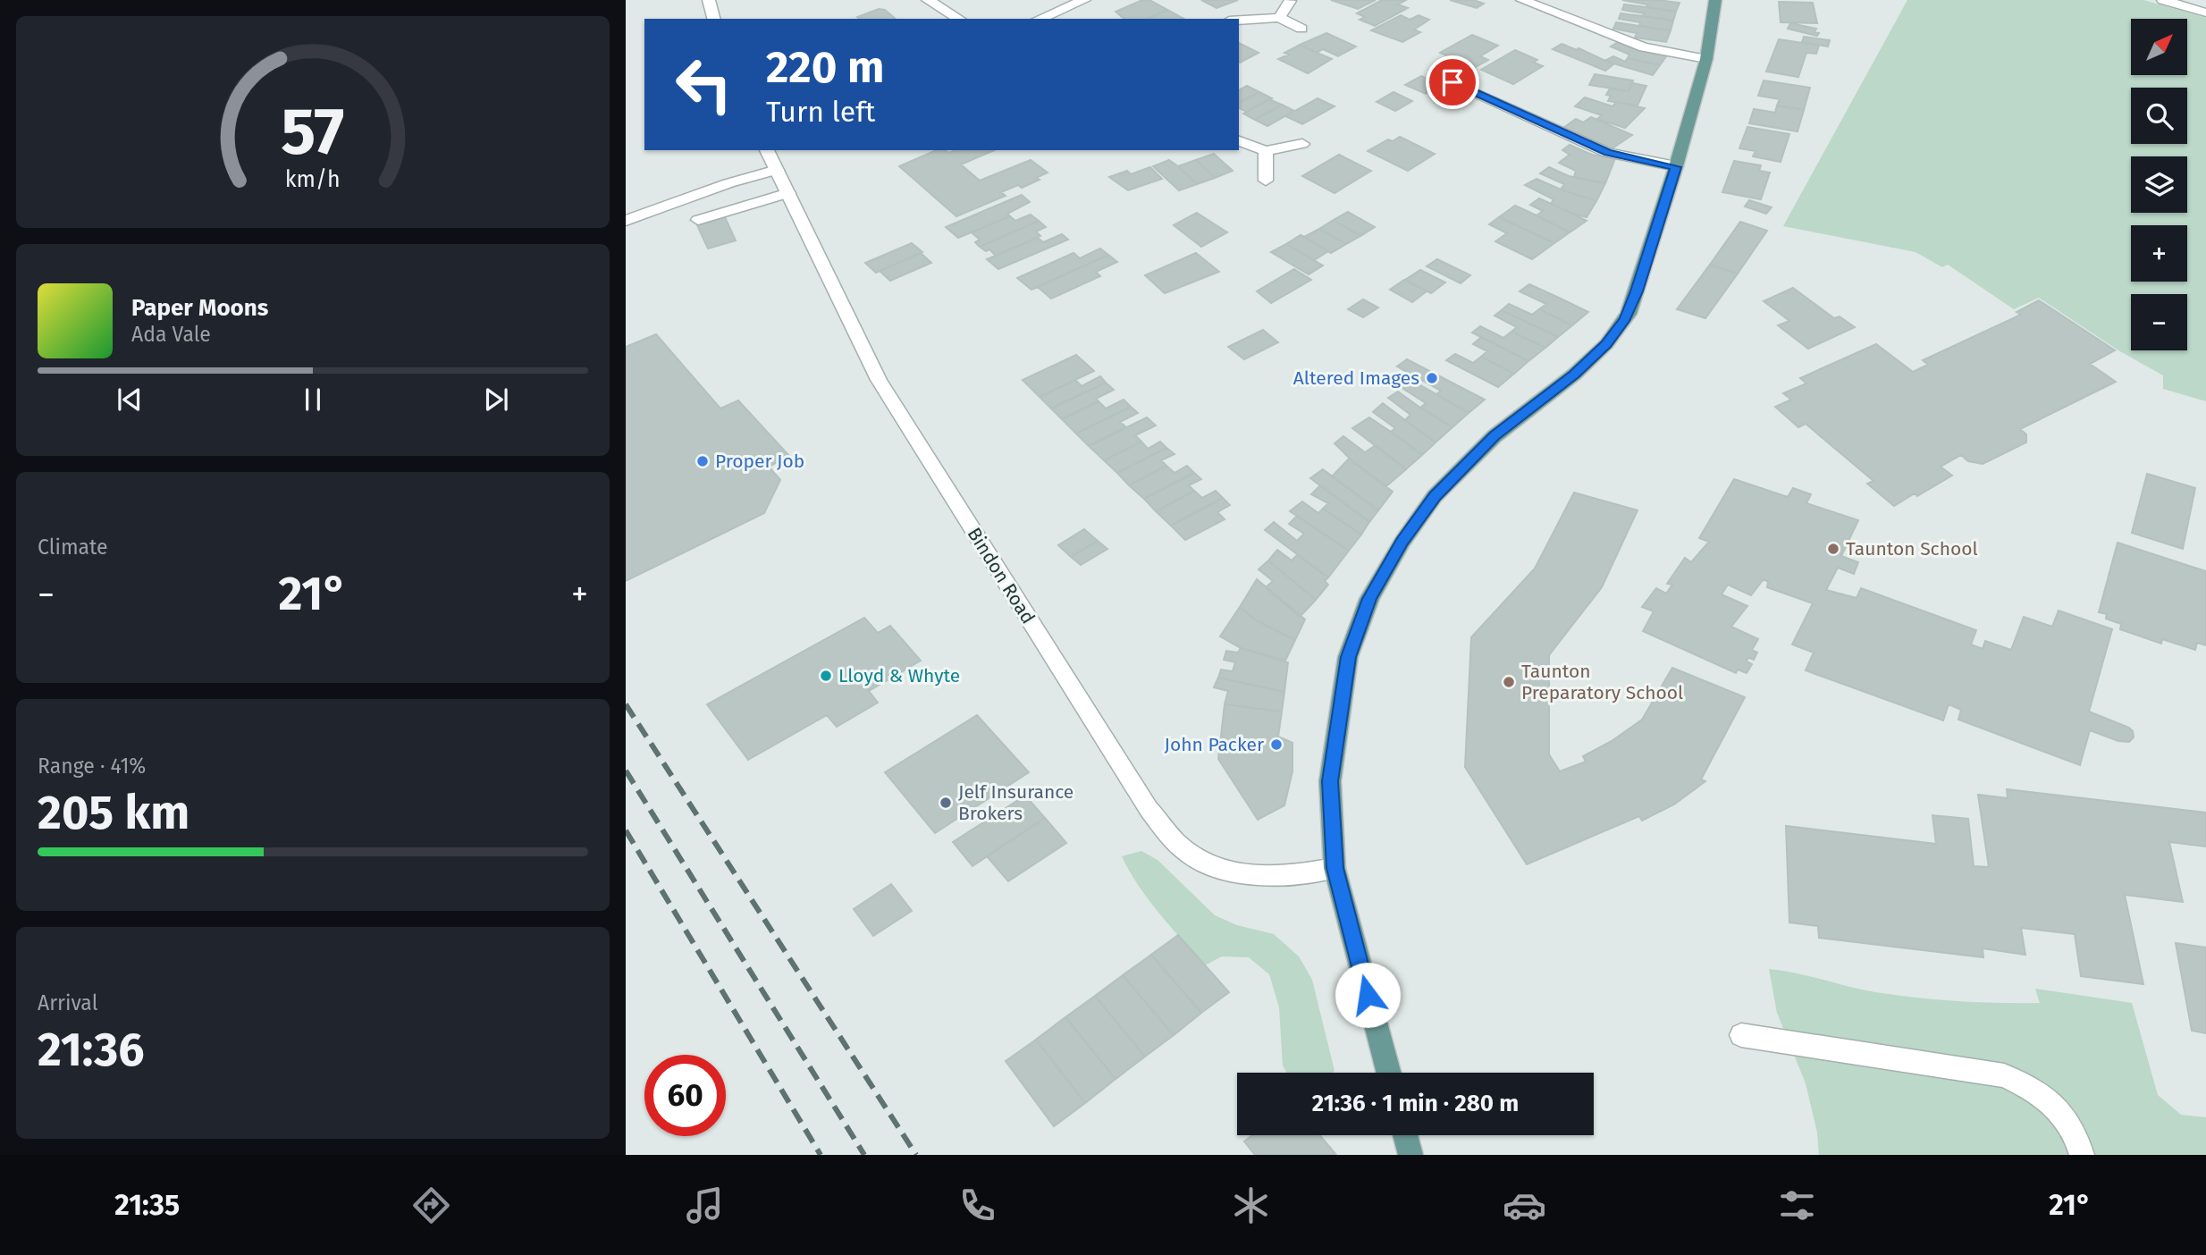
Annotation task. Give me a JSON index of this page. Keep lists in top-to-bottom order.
{
  "streets": {
    "street": ["Bindon Road"]
  },
  "places": [
    "Altered Images",
    "Proper Job",
    "Taunton School",
    "Lloyd & Whyte",
    "Taunton Preparatory School",
    "John Packer",
    "Jelf Insurance Brokers"
  ],
  "north": "top right",
  "page": {
    "map_buttons": ["+", "−"],
    "turn": ["220 m", "Turn left"],
    "song": ["Paper Moons", "Ada Vale"],
    "tile": [
      "Climate",
      ["Range · 41%", "205 km"],
      ["Arrival", "21:36"]
    ],
    "heat": ["−", "21°", "+"],
    "limit": "60",
    "trip": "21:36 · 1 min · 280 m",
    "tabs": ["21:35", "21°"],
    "gauge": ["57", "km/h"]
  }
}
